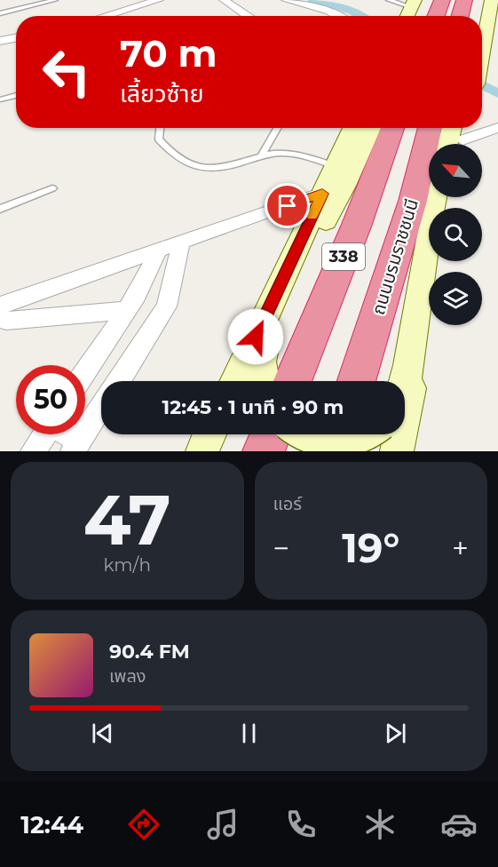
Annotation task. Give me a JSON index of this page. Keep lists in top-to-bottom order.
{
  "streets": {
    "highway": ["338", "ถนนบรมราชชนนี"]
  },
  "north": "top left",
  "page": {
    "turn": ["70 m", "เลี้ยวซ้าย"],
    "limit": "50",
    "trip": "12:45 · 1 นาที · 90 m",
    "tile": [
      ["47", "km/h"],
      "แอร์"
    ],
    "heat": ["−", "19°", "+"],
    "song": ["90.4 FM", "เพลง"],
    "tabs": "12:44"
  }
}
